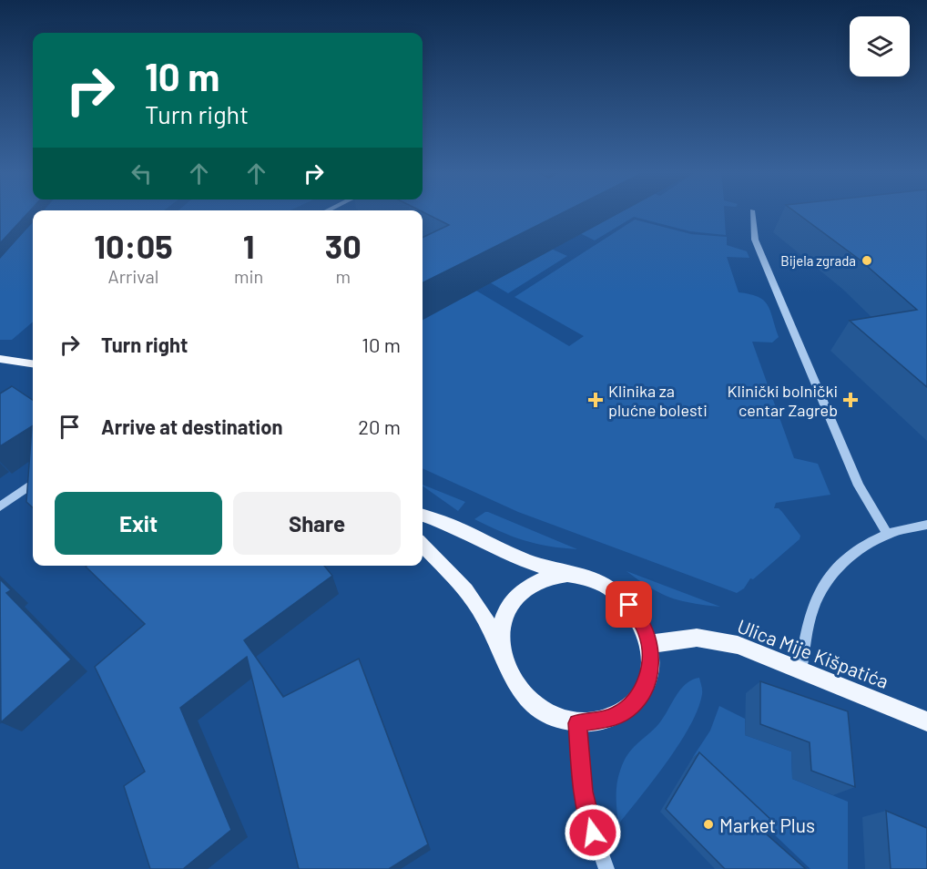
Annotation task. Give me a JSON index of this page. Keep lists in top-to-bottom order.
{
  "streets": {
    "main road": ["Ulica Mije Kišpatića"]
  },
  "places": {
    "other": ["Bijela zgrada", "Market Plus"],
    "health": ["Klinika za plućne bolesti", "Klinički bolnički centar Zagreb"]
  },
  "page": {
    "turn": ["10 m", "Turn right"],
    "eta": [
      "10:05",
      "Arrival",
      "1",
      "min",
      "30",
      "m"
    ],
    "list": [
      {
        "name": "Turn right",
        "value": "10 m"
      },
      {
        "name": "Arrive at destination",
        "value": "20 m"
      }
    ],
    "buttons": ["Exit", "Share"]
  }
}
